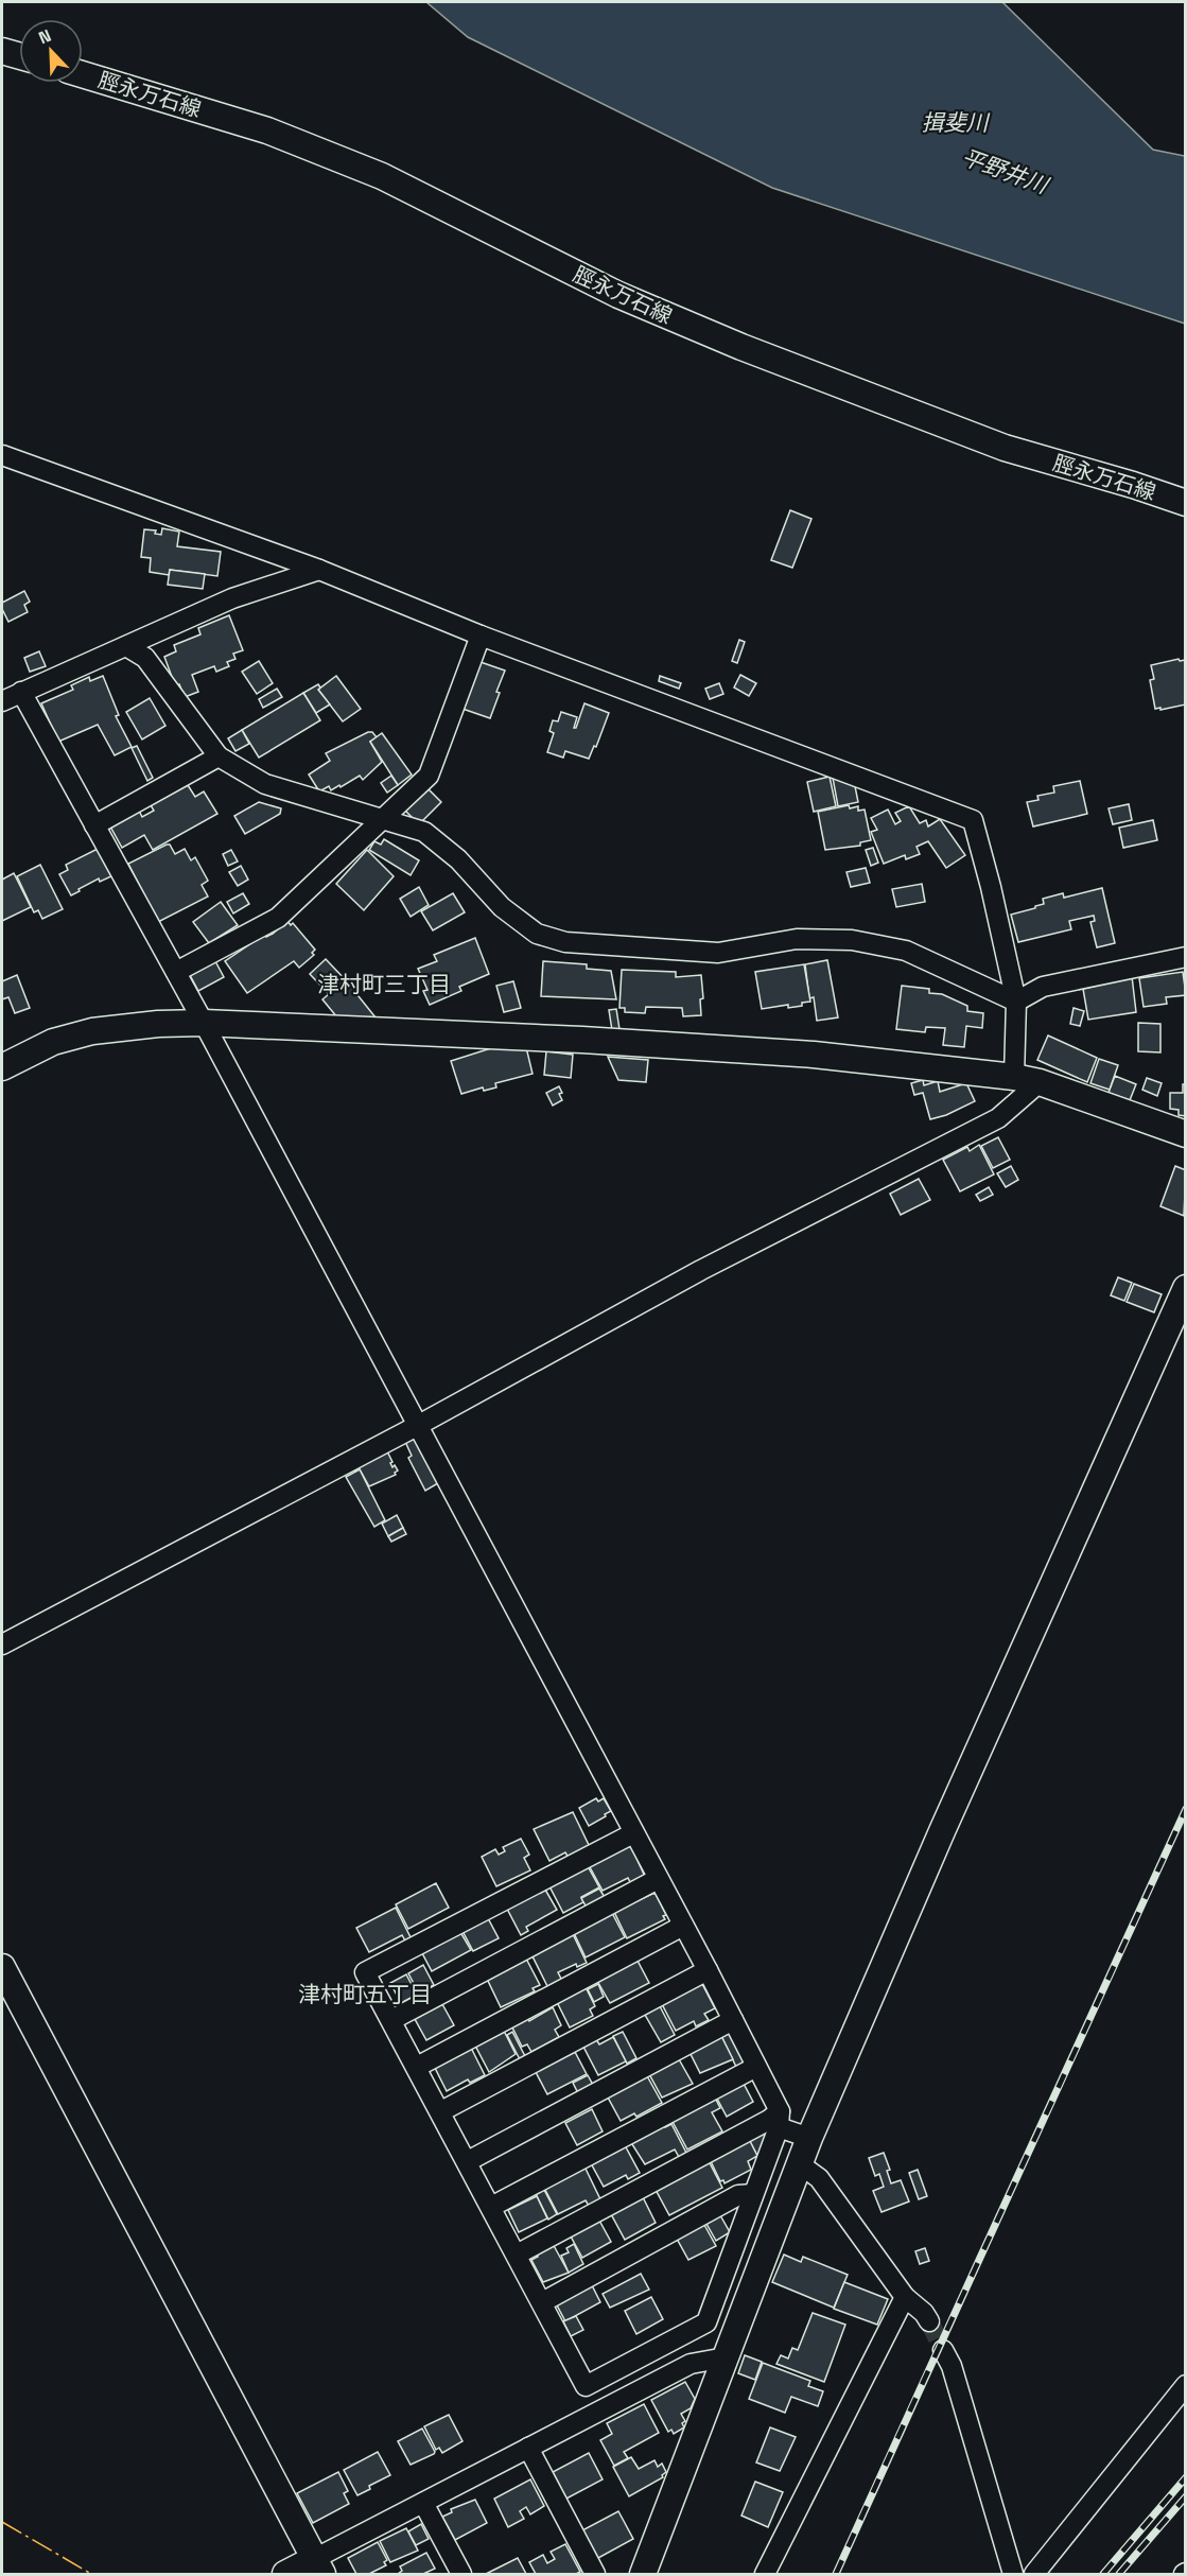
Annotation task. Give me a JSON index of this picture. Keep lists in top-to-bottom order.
{
  "streets": {
    "street": ["脛永万石線"]
  },
  "districts": ["津村町三丁目", "津村町五丁目"],
  "water": ["揖斐川", "平野井川"],
  "north": "top left"
}
